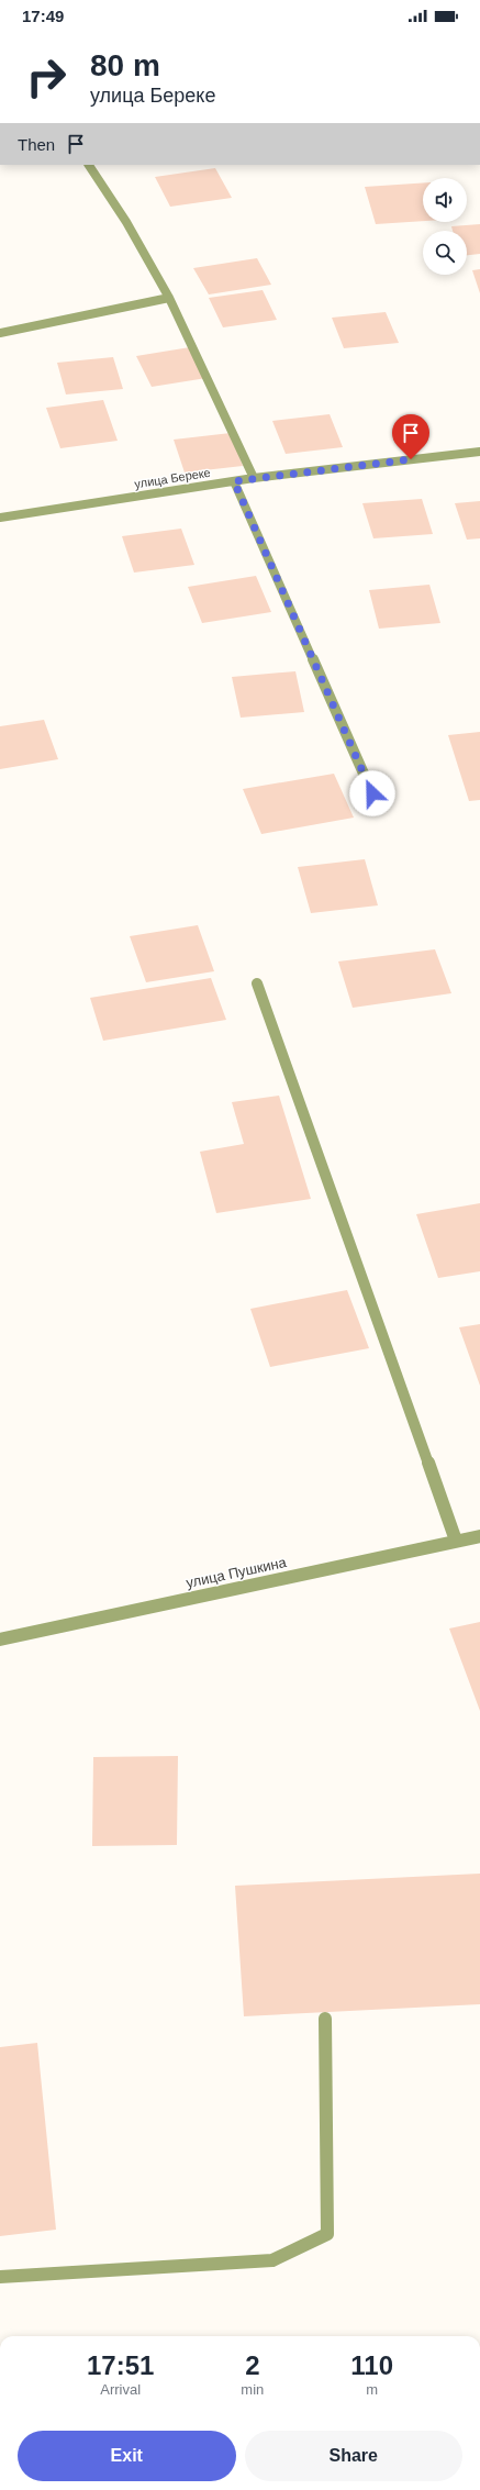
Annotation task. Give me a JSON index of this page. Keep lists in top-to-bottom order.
{
  "streets": {
    "street": ["улица Береке", "улица Пушкина"]
  },
  "page": {
    "status": "17:49",
    "turn": ["80 m", "улица Береке"],
    "then": "Then",
    "eta": [
      "17:51",
      "Arrival",
      "2",
      "min",
      "110",
      "m"
    ],
    "buttons": ["Exit", "Share"]
  }
}
